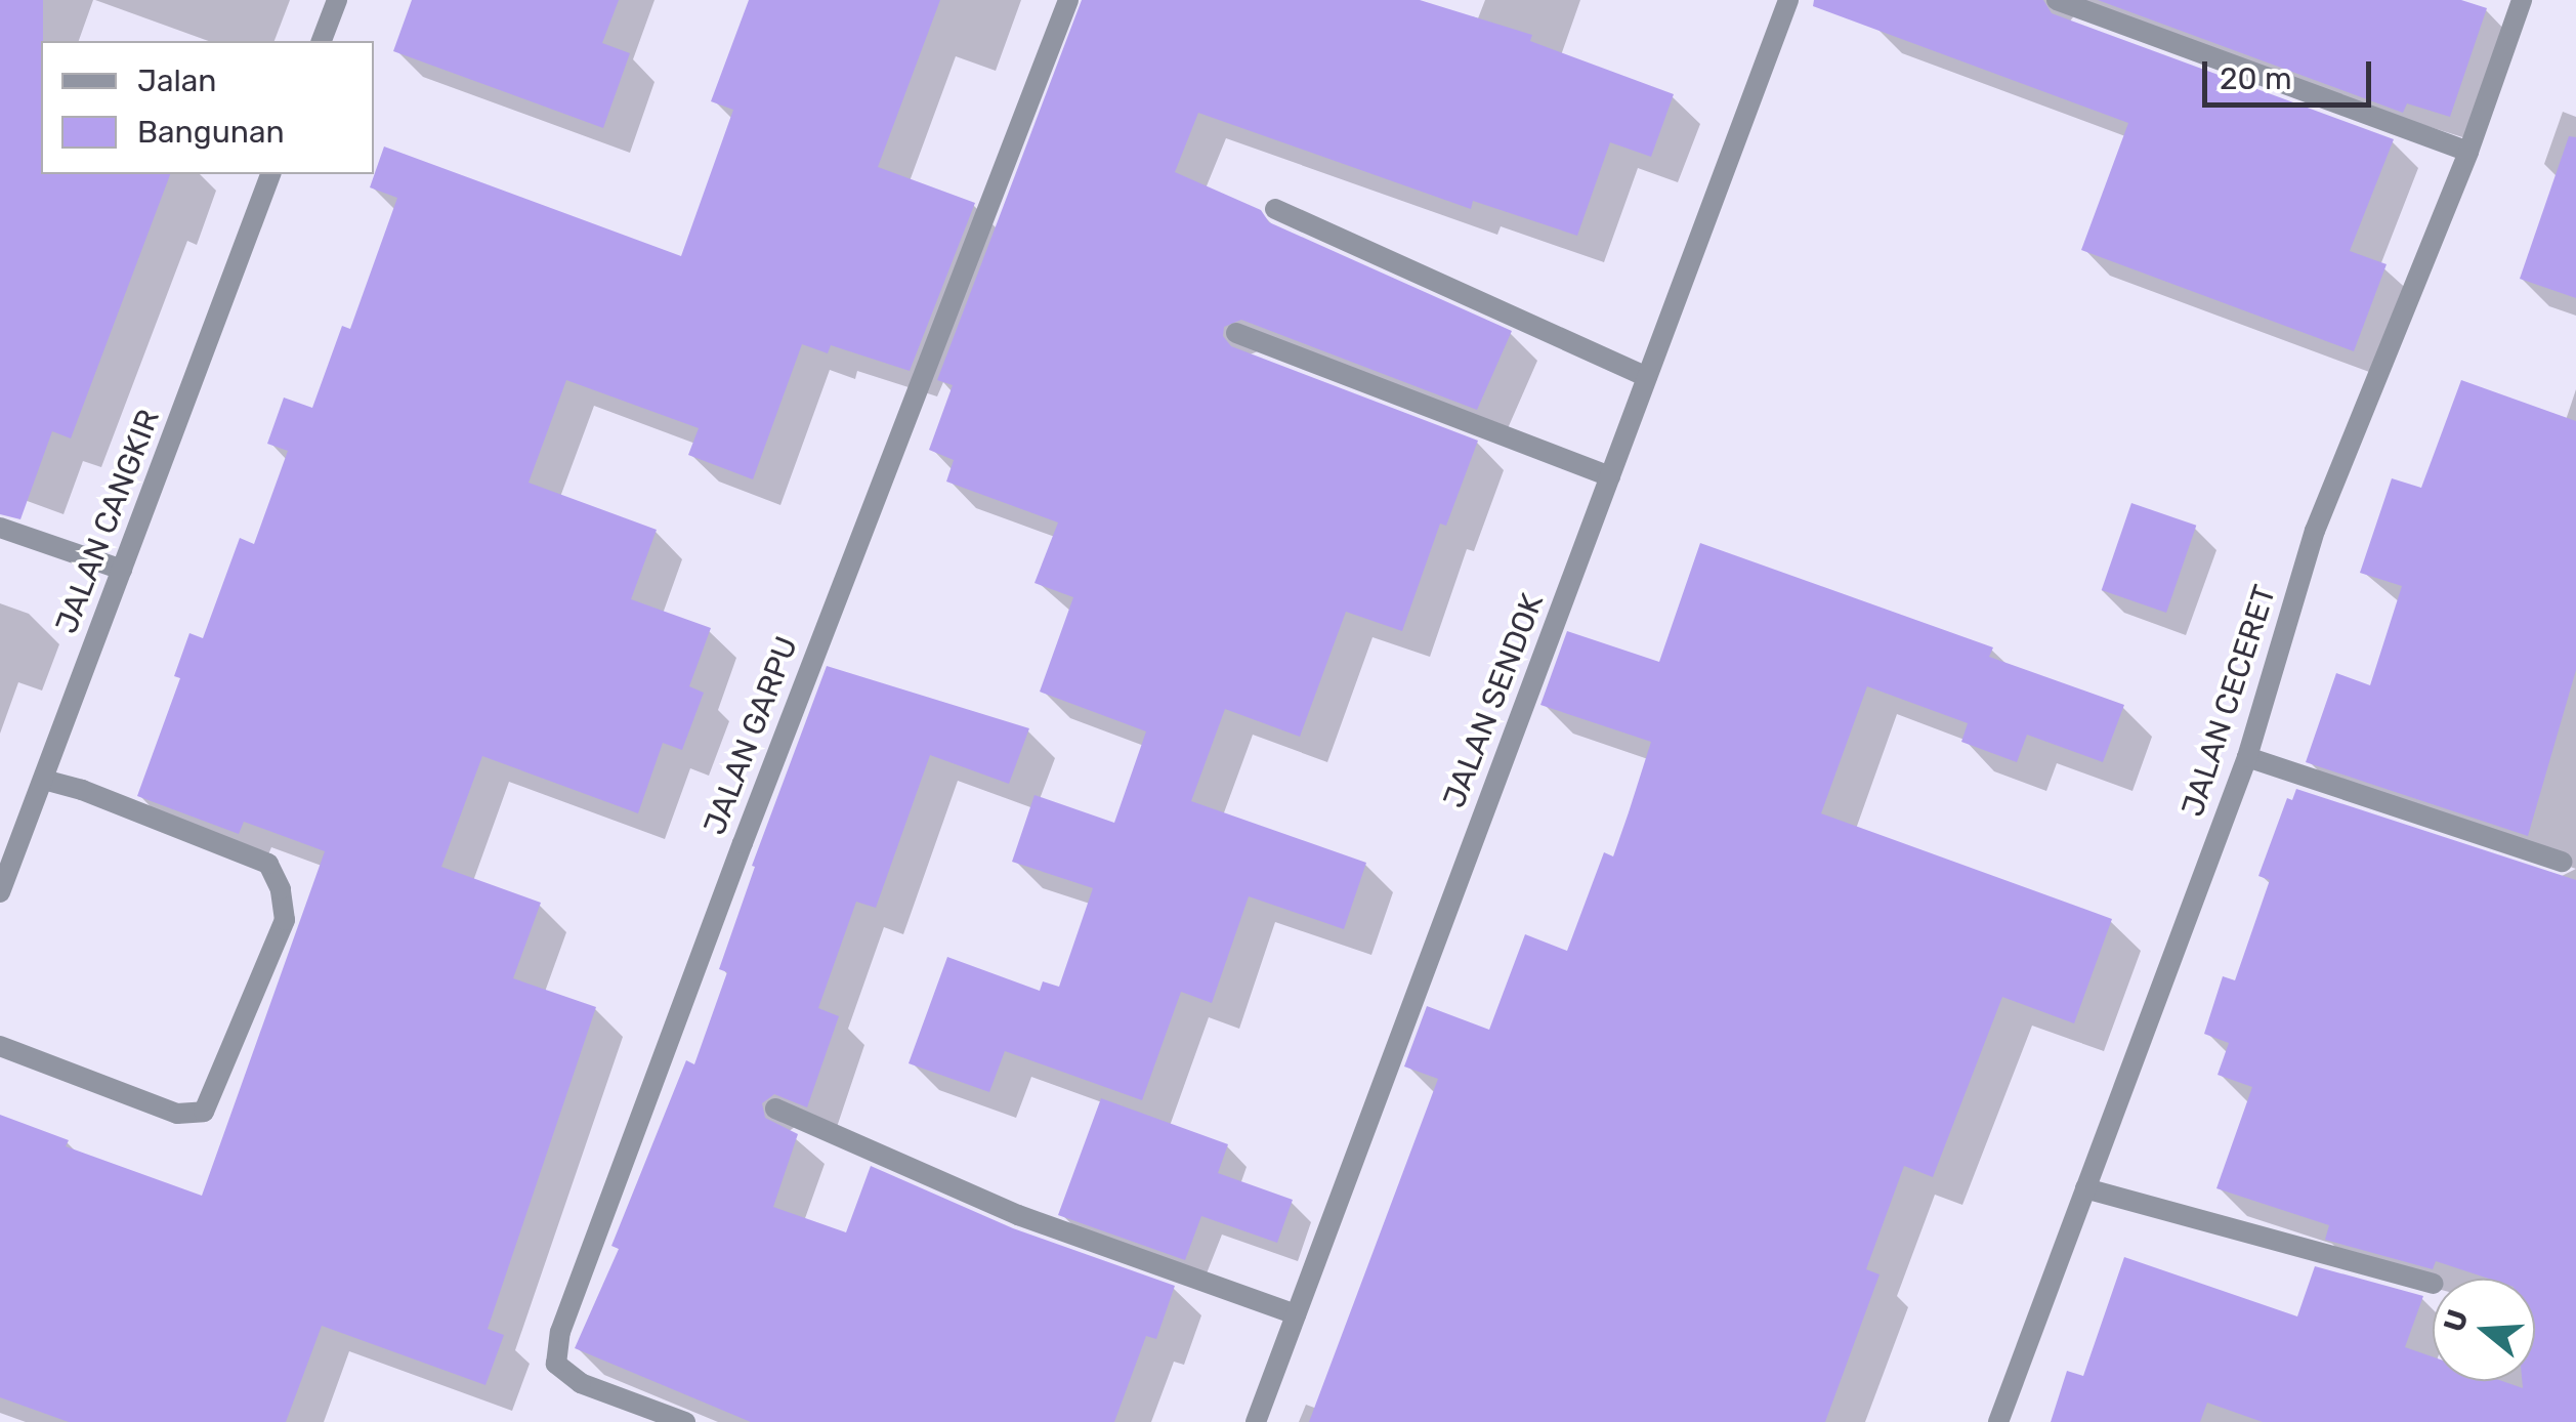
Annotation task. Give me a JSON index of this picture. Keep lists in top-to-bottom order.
{
  "streets": {
    "street": [
      "JALAN CANGKIR",
      "JALAN SENDOK",
      "JALAN CECERET",
      "JALAN GARPU"
    ]
  },
  "legend": ["Jalan", "Bangunan"],
  "scale_bar": "20 m",
  "north": "left"
}
